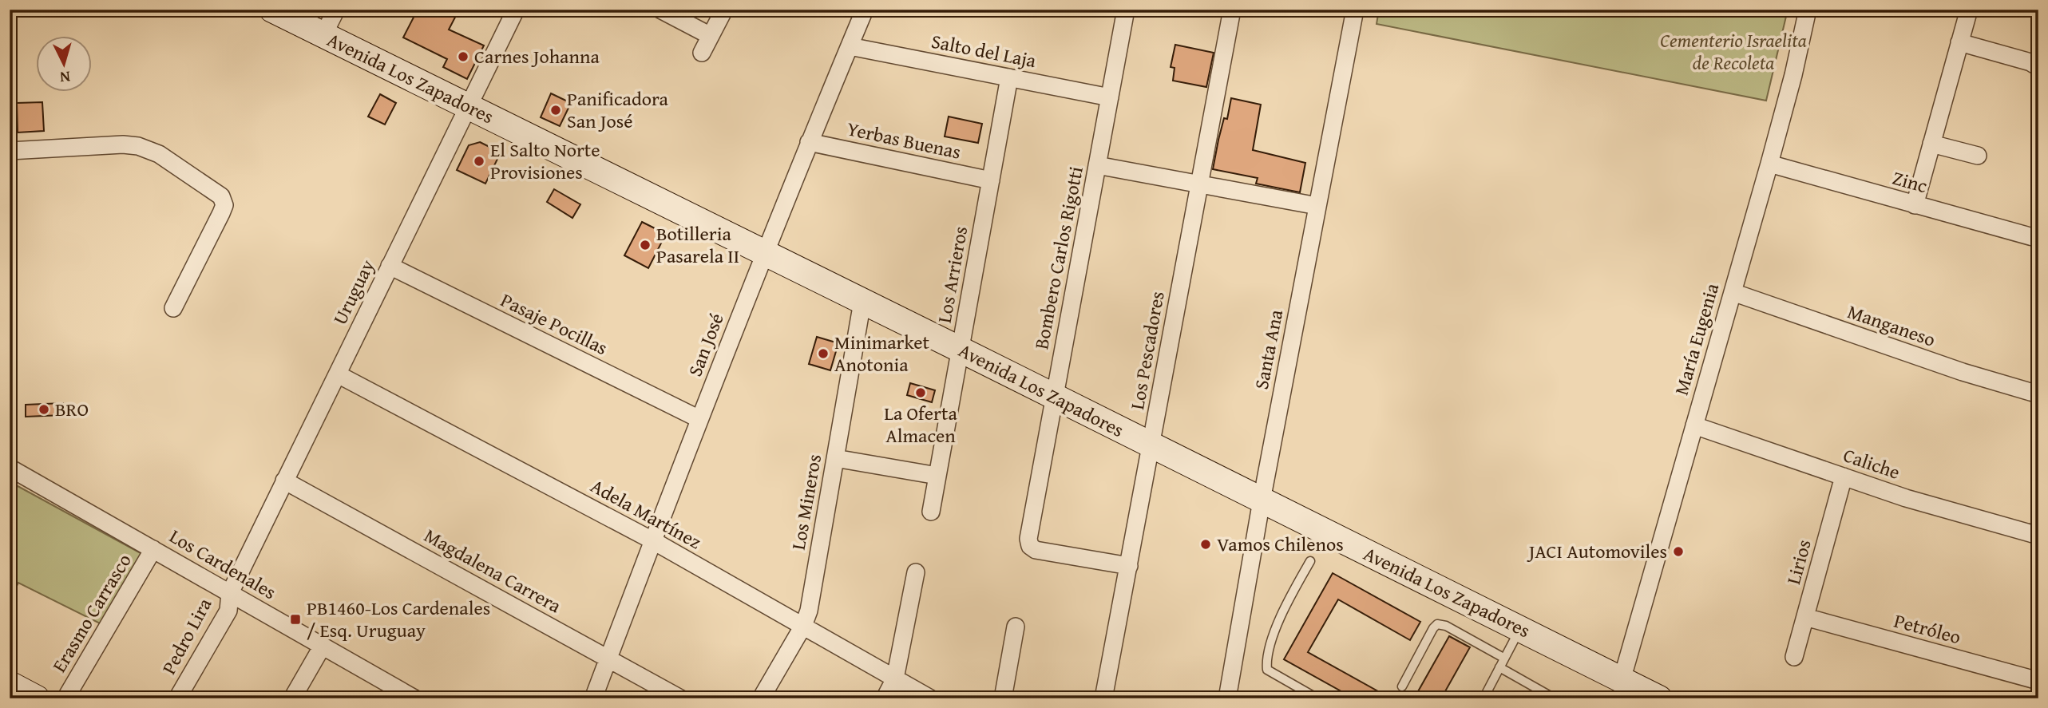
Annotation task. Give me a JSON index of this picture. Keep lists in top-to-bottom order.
{
  "streets": {
    "main road": ["Avenida Los Zapadores"],
    "street": [
      "Salto del Laja",
      "Yerbas Buenas",
      "Zinc",
      "Bombero Carlos Rigotti",
      "Los Arrieros",
      "Uruguay",
      "Pasaje Pocillas",
      "Manganeso",
      "María Eugenia",
      "San José",
      "Santa Ana",
      "Los Pescadores",
      "Caliche",
      "Los Mineros",
      "Adela Martínez",
      "Lirios",
      "Los Cardenales",
      "Magdalena Carrera",
      "Erasmo Carrasco",
      "Petróleo",
      "Pedro Lira"
    ]
  },
  "crossings": [
    ["Salto del Laja", "Bombero Carlos Rigotti"],
    ["Salto del Laja", "Los Arrieros"],
    ["Salto del Laja", "San José"],
    ["Avenida Los Zapadores", "Bombero Carlos Rigotti"],
    ["Avenida Los Zapadores", "Los Arrieros"],
    ["Avenida Los Zapadores", "Uruguay"],
    ["Avenida Los Zapadores", "María Eugenia"],
    ["Avenida Los Zapadores", "San José"],
    ["Avenida Los Zapadores", "Santa Ana"],
    ["Avenida Los Zapadores", "Los Pescadores"],
    ["Avenida Los Zapadores", "Los Mineros"],
    ["Yerbas Buenas", "Los Arrieros"],
    ["Yerbas Buenas", "San José"],
    ["Zinc", "María Eugenia"],
    ["Bombero Carlos Rigotti", "Los Pescadores"],
    ["Uruguay", "Pasaje Pocillas"],
    ["Uruguay", "Adela Martínez"],
    ["Uruguay", "Los Cardenales"],
    ["Uruguay", "Magdalena Carrera"],
    ["Uruguay", "Pedro Lira"],
    ["Pasaje Pocillas", "San José"],
    ["Manganeso", "María Eugenia"],
    ["María Eugenia", "Caliche"],
    ["San José", "Adela Martínez"],
    ["San José", "Magdalena Carrera"],
    ["Caliche", "Lirios"],
    ["Los Mineros", "Adela Martínez"],
    ["Lirios", "Petróleo"],
    ["Los Cardenales", "Erasmo Carrasco"],
    ["Los Cardenales", "Pedro Lira"]
  ],
  "parks": ["Cementerio Israelita de Recoleta"],
  "places": {
    "other": [
      "Carnes Johanna",
      "Panificadora San José",
      "El Salto Norte Provisiones",
      "Botilleria Pasarela II",
      "Minimarket Anotonia",
      "La Oferta Almacen",
      "BRO",
      "Vamos Chilenos",
      "JACI Automoviles"
    ],
    "transit": ["PB1460-Los Cardenales / Esq. Uruguay"]
  },
  "north": "bottom"
}
